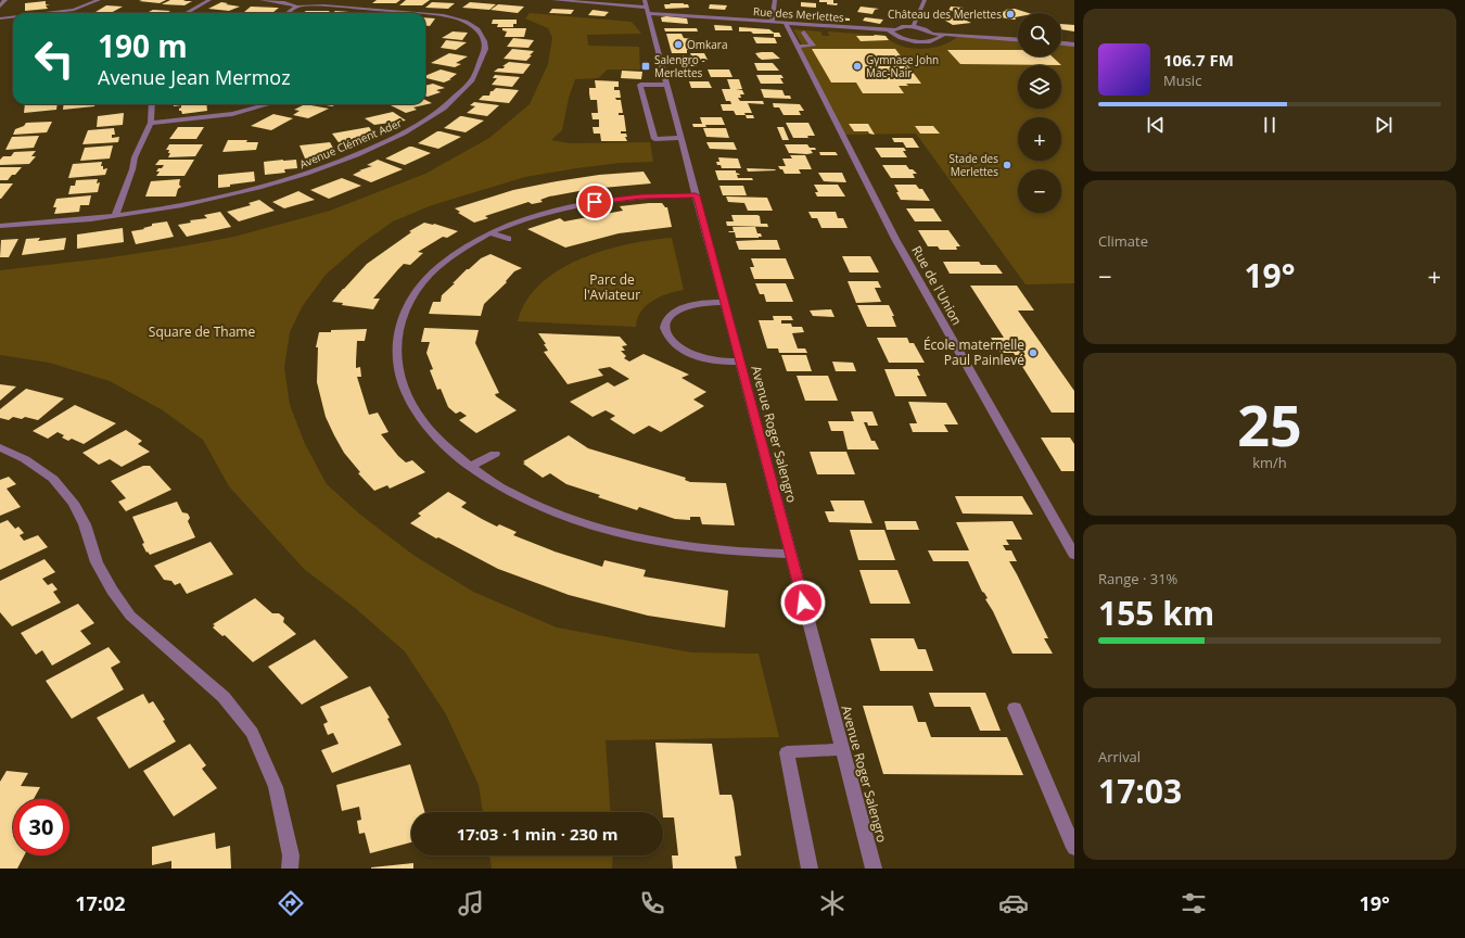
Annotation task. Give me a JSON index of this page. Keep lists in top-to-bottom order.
{
  "streets": {
    "street": [
      "Rue des Merlettes",
      "Avenue Clément Ader",
      "Rue de l'Union",
      "Avenue Roger Salengro"
    ]
  },
  "crossings": [
    ["Rue des Merlettes", "Rue de l'Union"],
    ["Rue des Merlettes", "Avenue Roger Salengro"]
  ],
  "parks": ["Parc de l'Aviateur", "Square de Thame"],
  "places": {
    "other": [
      "Château des Merlettes",
      "Omkara",
      "Gymnase John Mac-Nair",
      "Stade des Merlettes",
      "École maternelle Paul Painlevé"
    ],
    "transit": ["Salengro - Merlettes"]
  },
  "page": {
    "map_buttons": ["+", "−"],
    "turn": ["190 m", "Avenue Jean Mermoz"],
    "song": ["106.7 FM", "Music"],
    "tile": [
      "Climate",
      ["25", "km/h"],
      ["Range · 31%", "155 km"],
      ["Arrival", "17:03"]
    ],
    "heat": ["−", "19°", "+"],
    "limit": "30",
    "trip": "17:03 · 1 min · 230 m",
    "tabs": ["17:02", "19°"]
  }
}
